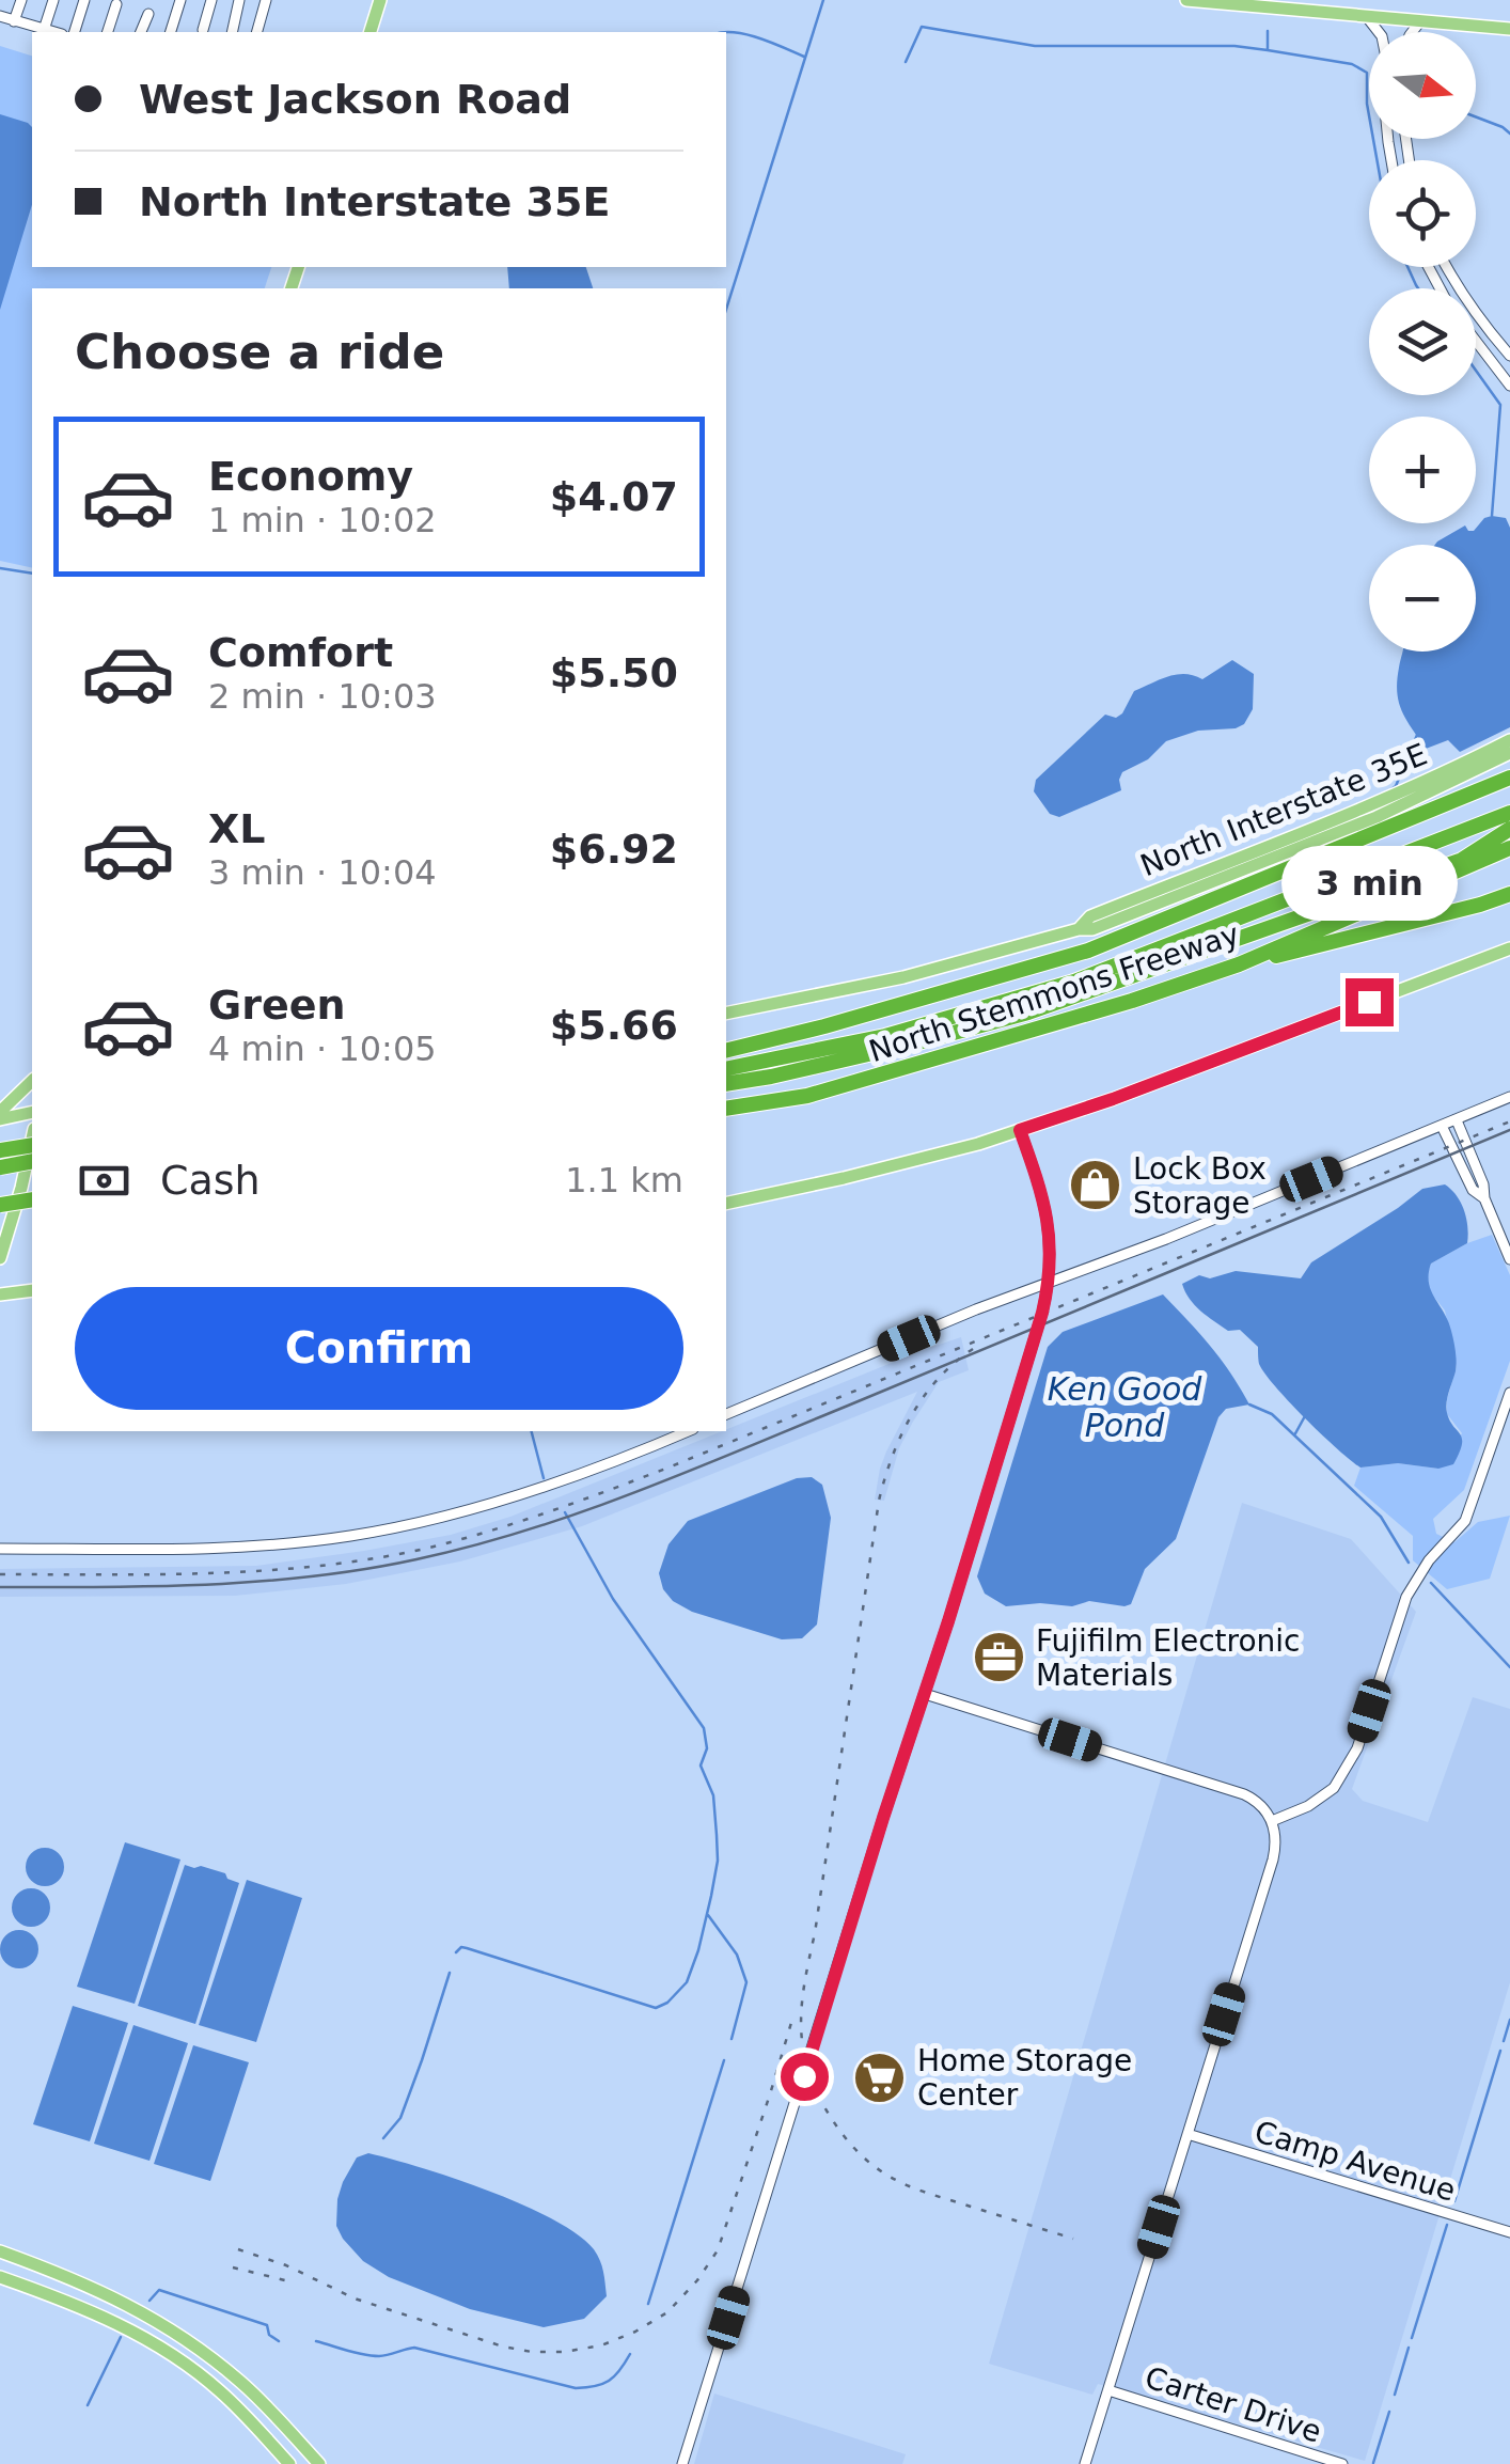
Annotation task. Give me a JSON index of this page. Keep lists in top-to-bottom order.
{
  "streets": {
    "highway": ["North Stemmons Freeway"],
    "main road": ["North Interstate 35E"],
    "street": ["Camp Avenue", "Carter Drive"]
  },
  "water": ["Ken Good Pond"],
  "places": {
    "shop": ["Lock Box Storage"],
    "office": ["Fujifilm Electronic Materials"],
    "supermarket": ["Home Storage Center"]
  },
  "north": "right",
  "page": {
    "map_buttons": ["+", "−"],
    "banner": ["West Jackson Road", "North Interstate 35E"],
    "heading": "Choose a ride",
    "list": [
      {
        "name": "Economy",
        "note": "1 min · 10:02",
        "value": "$4.07"
      },
      {
        "name": "Comfort",
        "note": "2 min · 10:03",
        "value": "$5.50"
      },
      {
        "name": "XL",
        "note": "3 min · 10:04",
        "value": "$6.92"
      },
      {
        "name": "Green",
        "note": "4 min · 10:05",
        "value": "$5.66"
      }
    ],
    "bubble": "3 min",
    "pay": ["Cash", "1.1 km"],
    "buttons": "Confirm"
  }
}
